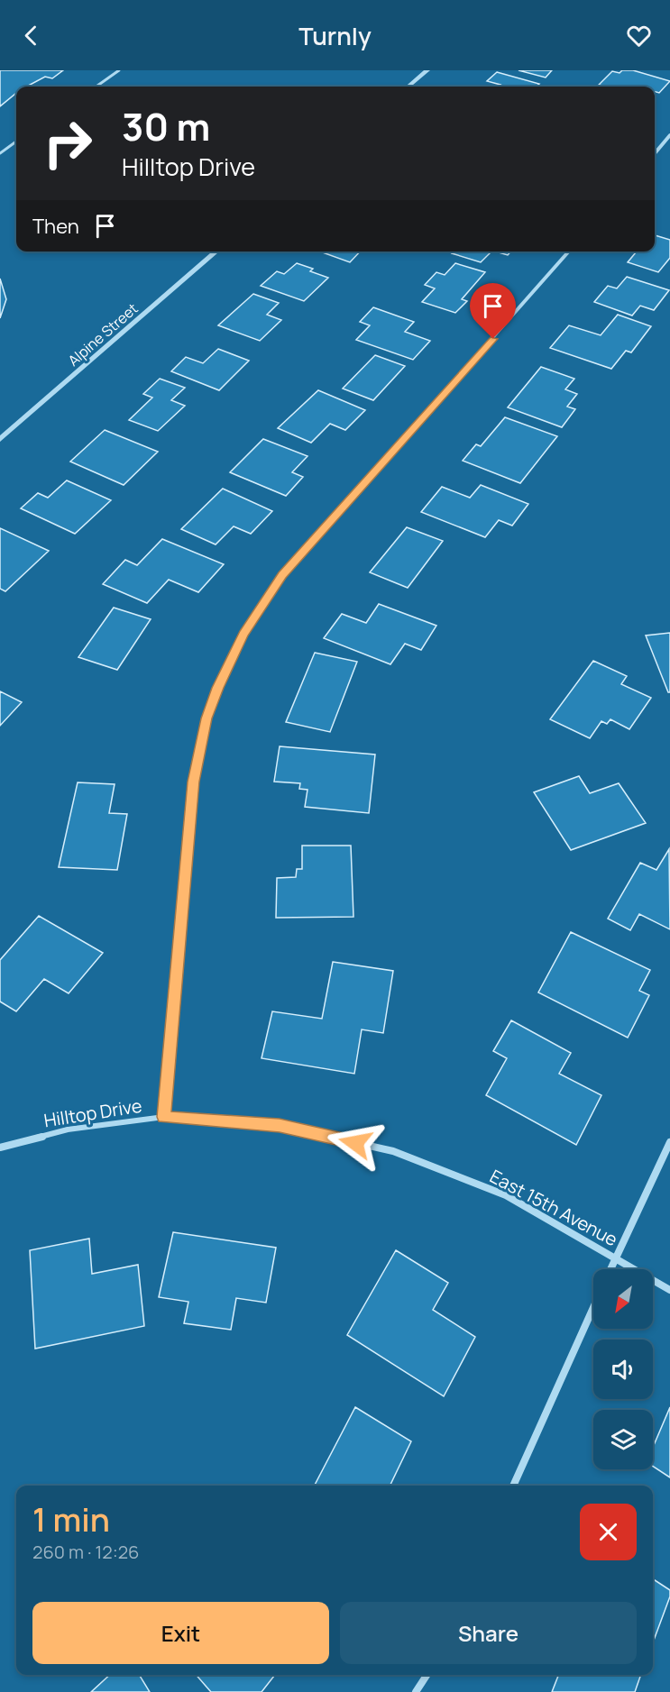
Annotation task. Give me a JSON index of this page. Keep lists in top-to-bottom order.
{
  "streets": {
    "street": ["Alpine Street", "Hilltop Drive", "East 15th Avenue"]
  },
  "crossings": [
    ["Hilltop Drive", "East 15th Avenue"]
  ],
  "north": "bottom left",
  "page": {
    "header": "Turnly",
    "turn": ["30 m", "Hilltop Drive"],
    "then": "Then",
    "heading": ["1 min", "260 m · 12:26"],
    "buttons": ["Exit", "Share"]
  }
}
